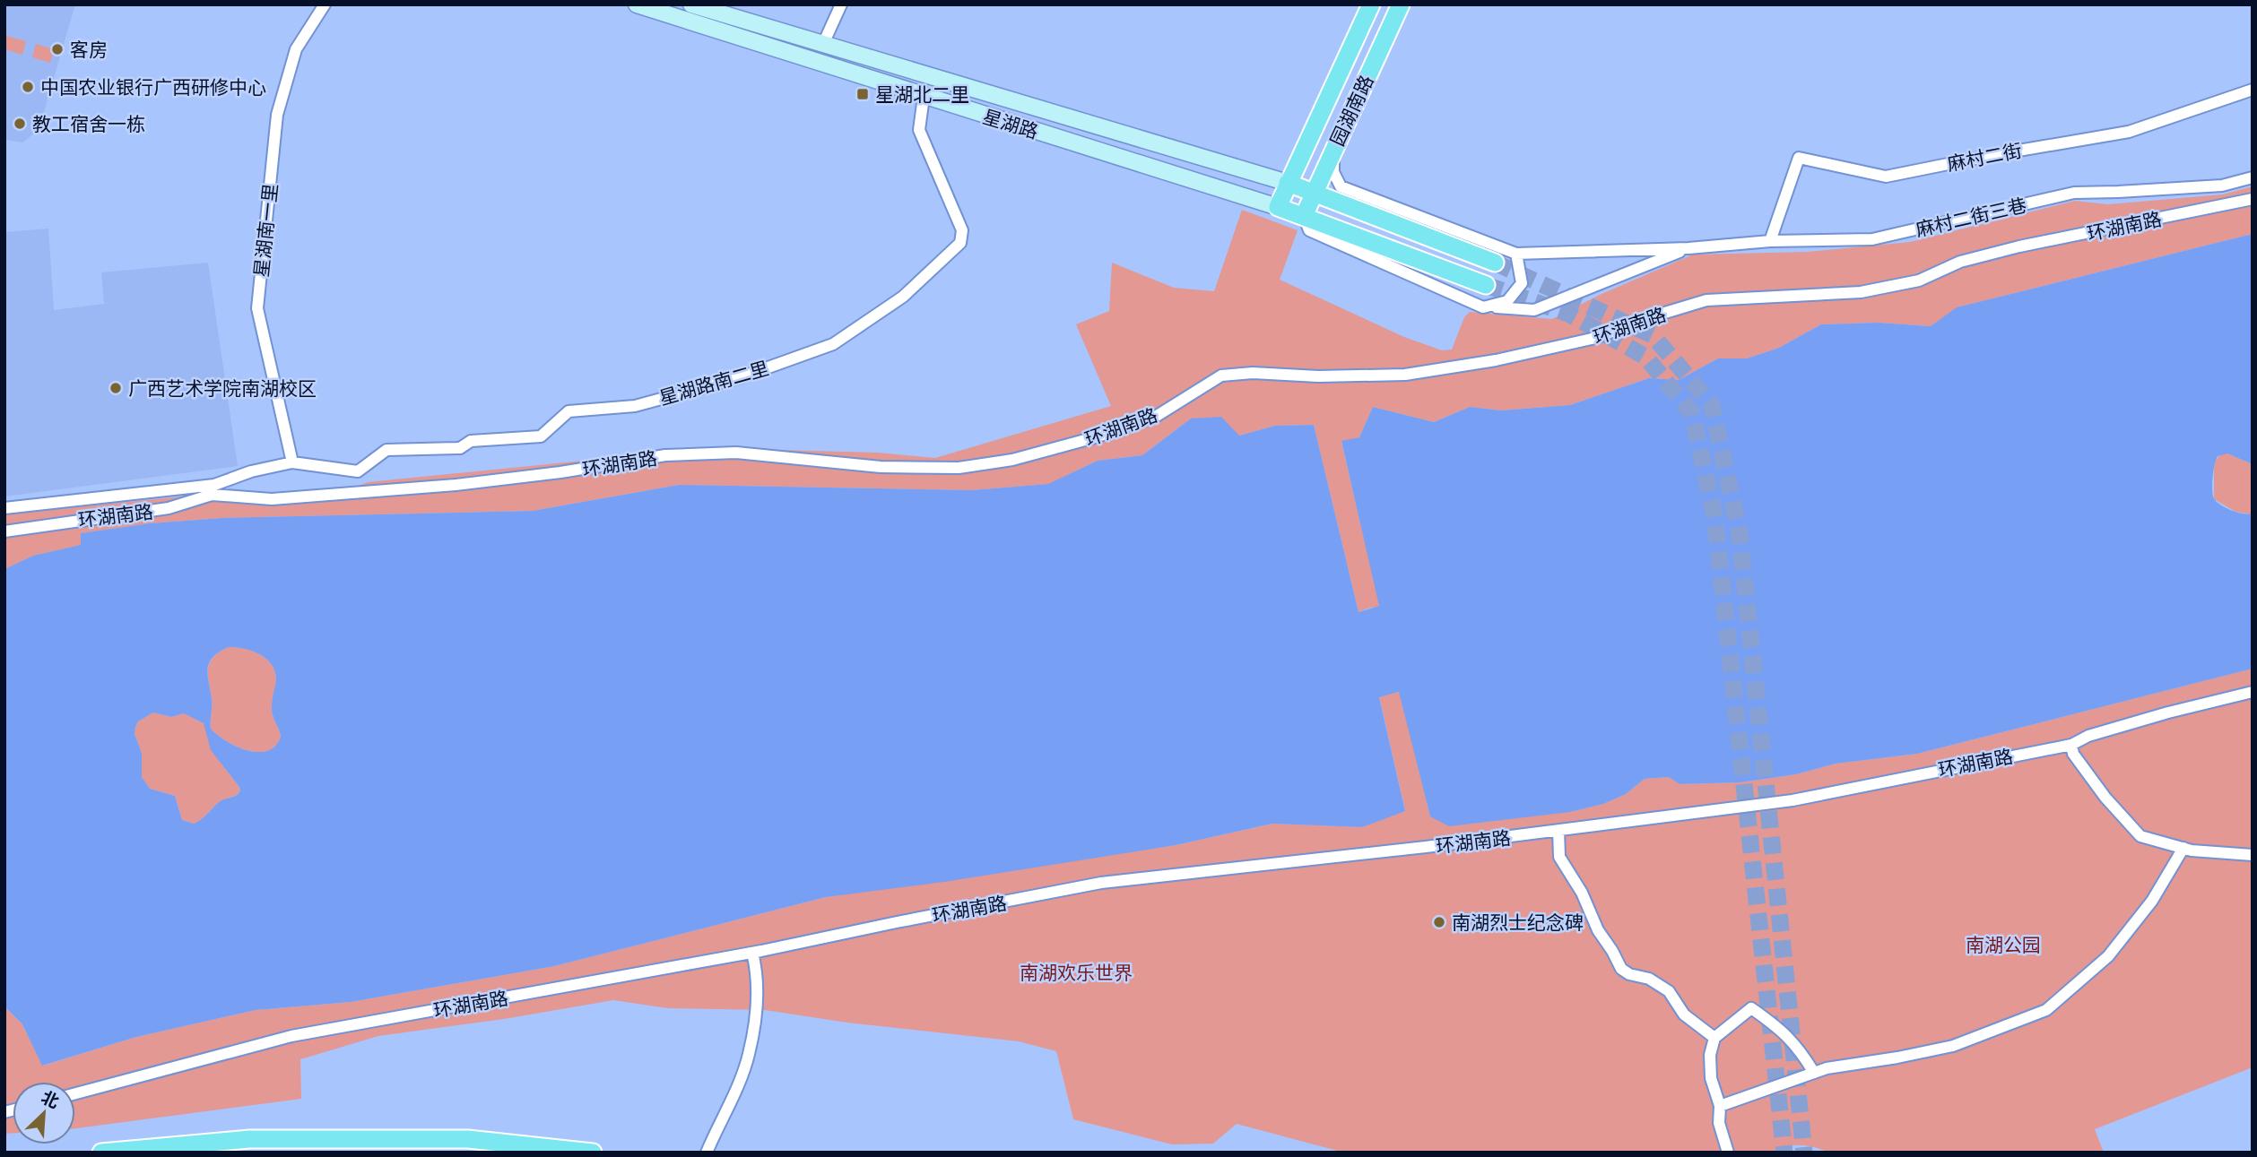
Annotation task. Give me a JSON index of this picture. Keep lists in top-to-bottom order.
{
  "streets": {
    "main road": ["园湖南路", "星湖路"],
    "street": [
      "麻村二街",
      "麻村二街三巷",
      "环湖南路",
      "星湖南一里",
      "星湖路南二里"
    ]
  },
  "crossings": [
    ["园湖南路", "星湖路"],
    ["星湖路", "星湖路南二里"],
    ["麻村二街", "麻村二街三巷"],
    ["星湖南一里", "星湖路南二里"]
  ],
  "parks": ["南湖公园", "南湖欢乐世界"],
  "places": {
    "other": [
      "客房",
      "中国农业银行广西研修中心",
      "教工宿舍一栋",
      "广西艺术学院南湖校区",
      "南湖烈士纪念碑"
    ],
    "transit": ["星湖北二里"]
  },
  "north": "top right"
}
